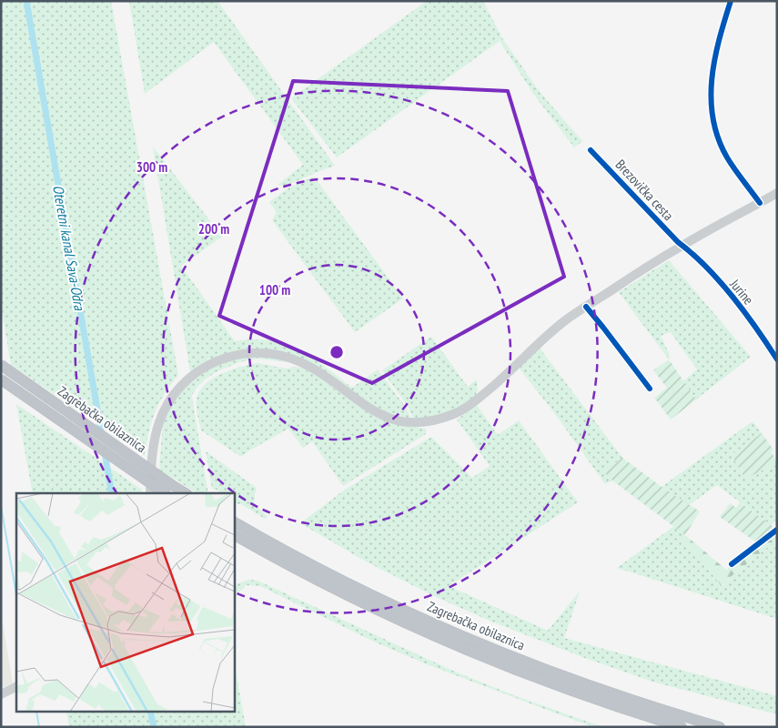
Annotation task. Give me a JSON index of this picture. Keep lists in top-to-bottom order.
{
  "streets": {
    "highway": ["Zagrebačka obilaznica"],
    "street": ["Brezovička cesta", "Jurine"]
  },
  "crossings": [
    ["Brezovička cesta", "Jurine"]
  ],
  "water": ["Oteretni kanal Sava-Odra"],
  "rings": ["300 m", "200 m", "100 m"]
}
